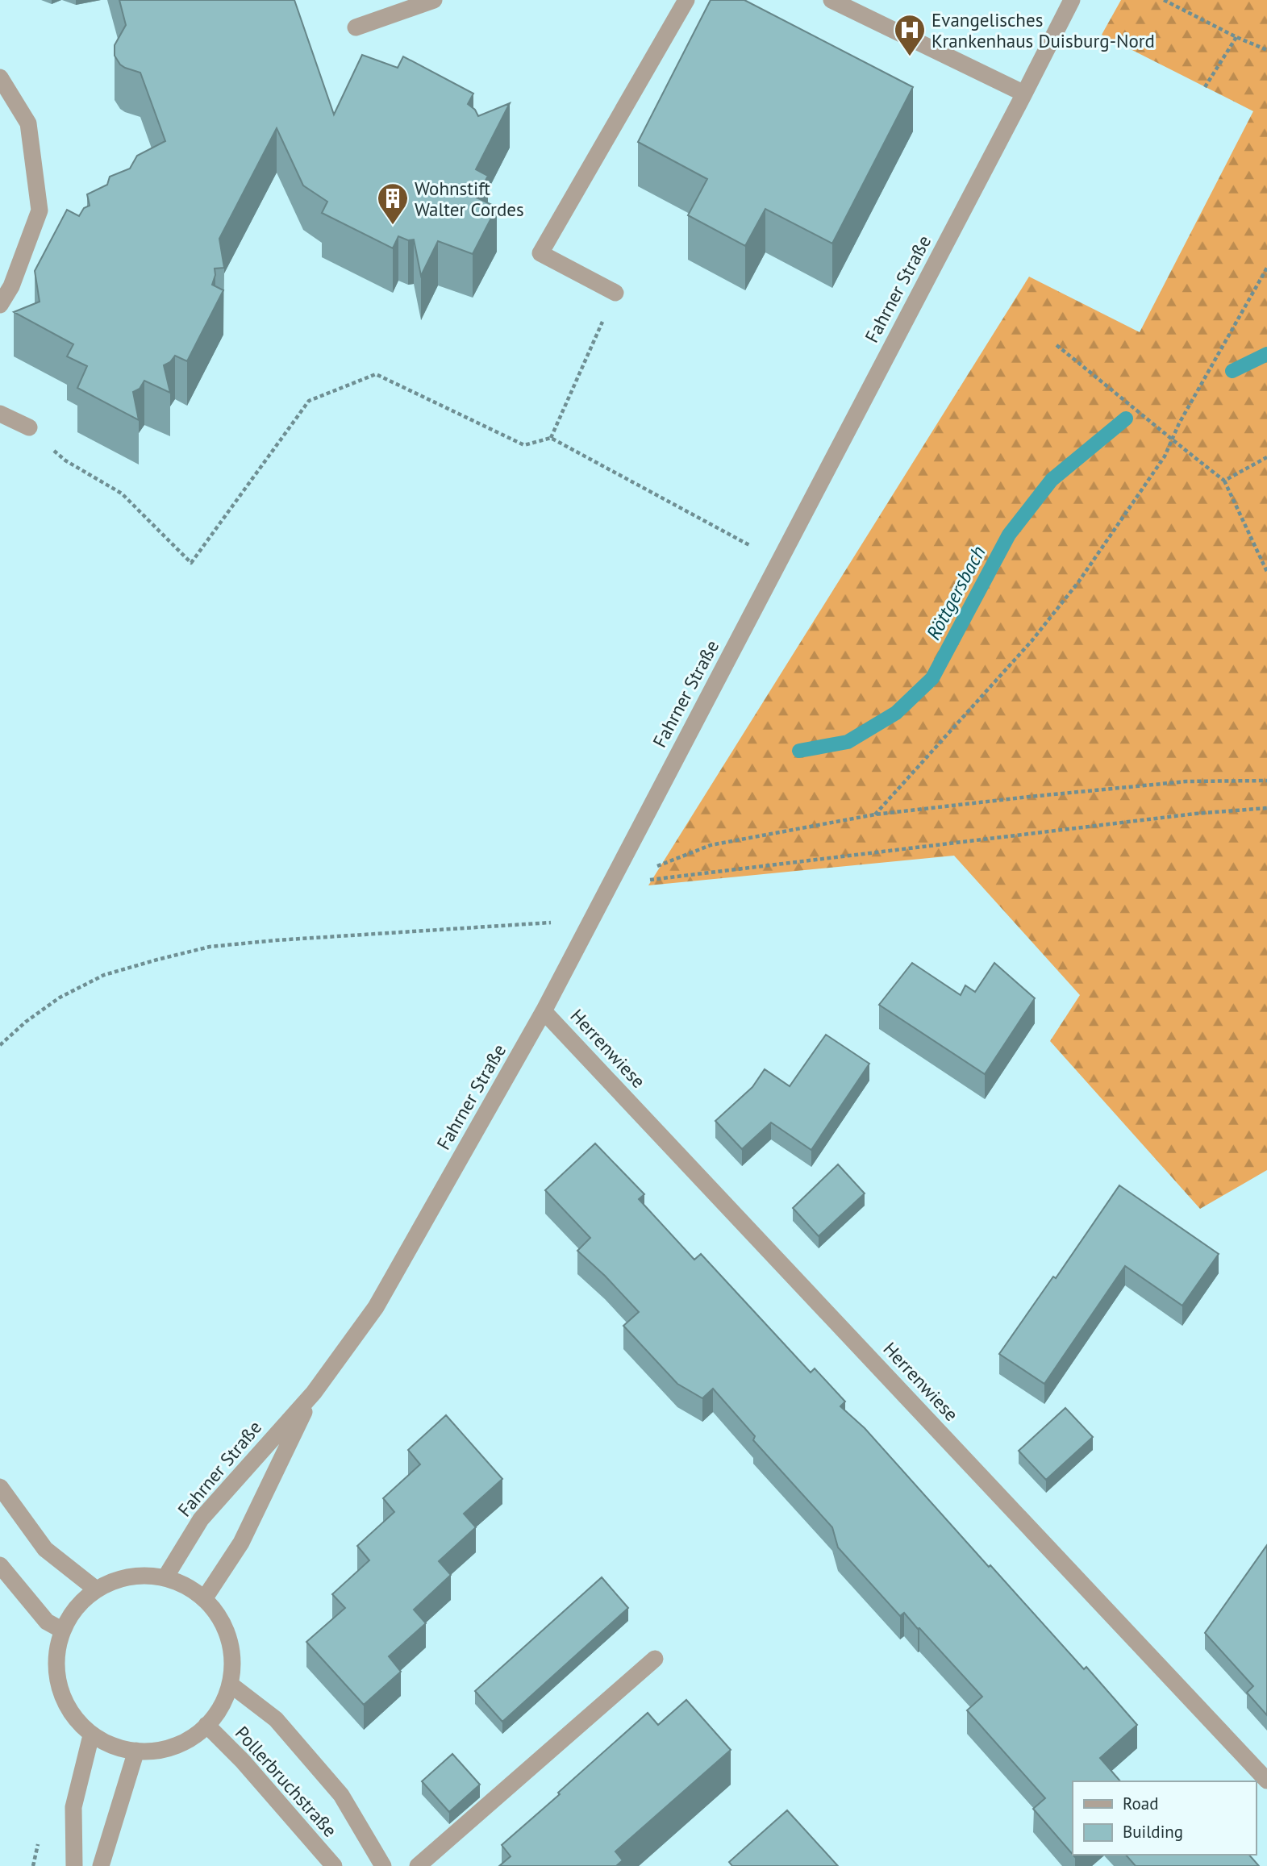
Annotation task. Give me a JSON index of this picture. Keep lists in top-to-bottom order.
{
  "streets": {
    "street": ["Fahrner Straße", "Herrenwiese", "Pollerbruchstraße"]
  },
  "crossings": [
    ["Fahrner Straße", "Herrenwiese"],
    ["Fahrner Straße", "Pollerbruchstraße"]
  ],
  "water": ["Röttgersbach"],
  "places": {
    "hospital": ["Evangelisches Krankenhaus Duisburg-Nord"],
    "building": ["Wohnstift Walter Cordes"]
  },
  "legend": ["Road", "Building"]
}
